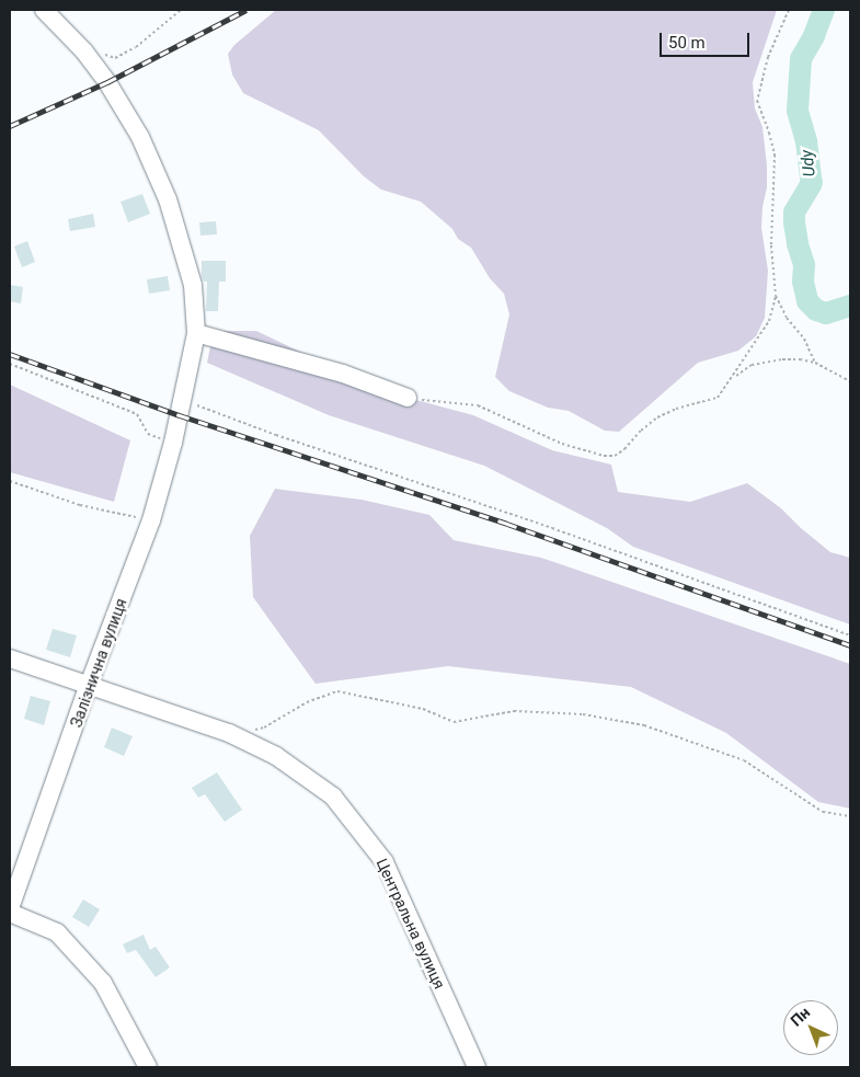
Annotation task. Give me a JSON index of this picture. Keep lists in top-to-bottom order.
{
  "streets": {
    "street": ["Залізнична вулиця", "Центральна вулиця"]
  },
  "crossings": [
    ["Залізнична вулиця", "Центральна вулиця"]
  ],
  "water": ["Udy"],
  "scale_bar": "50 m",
  "north": "top left"
}
